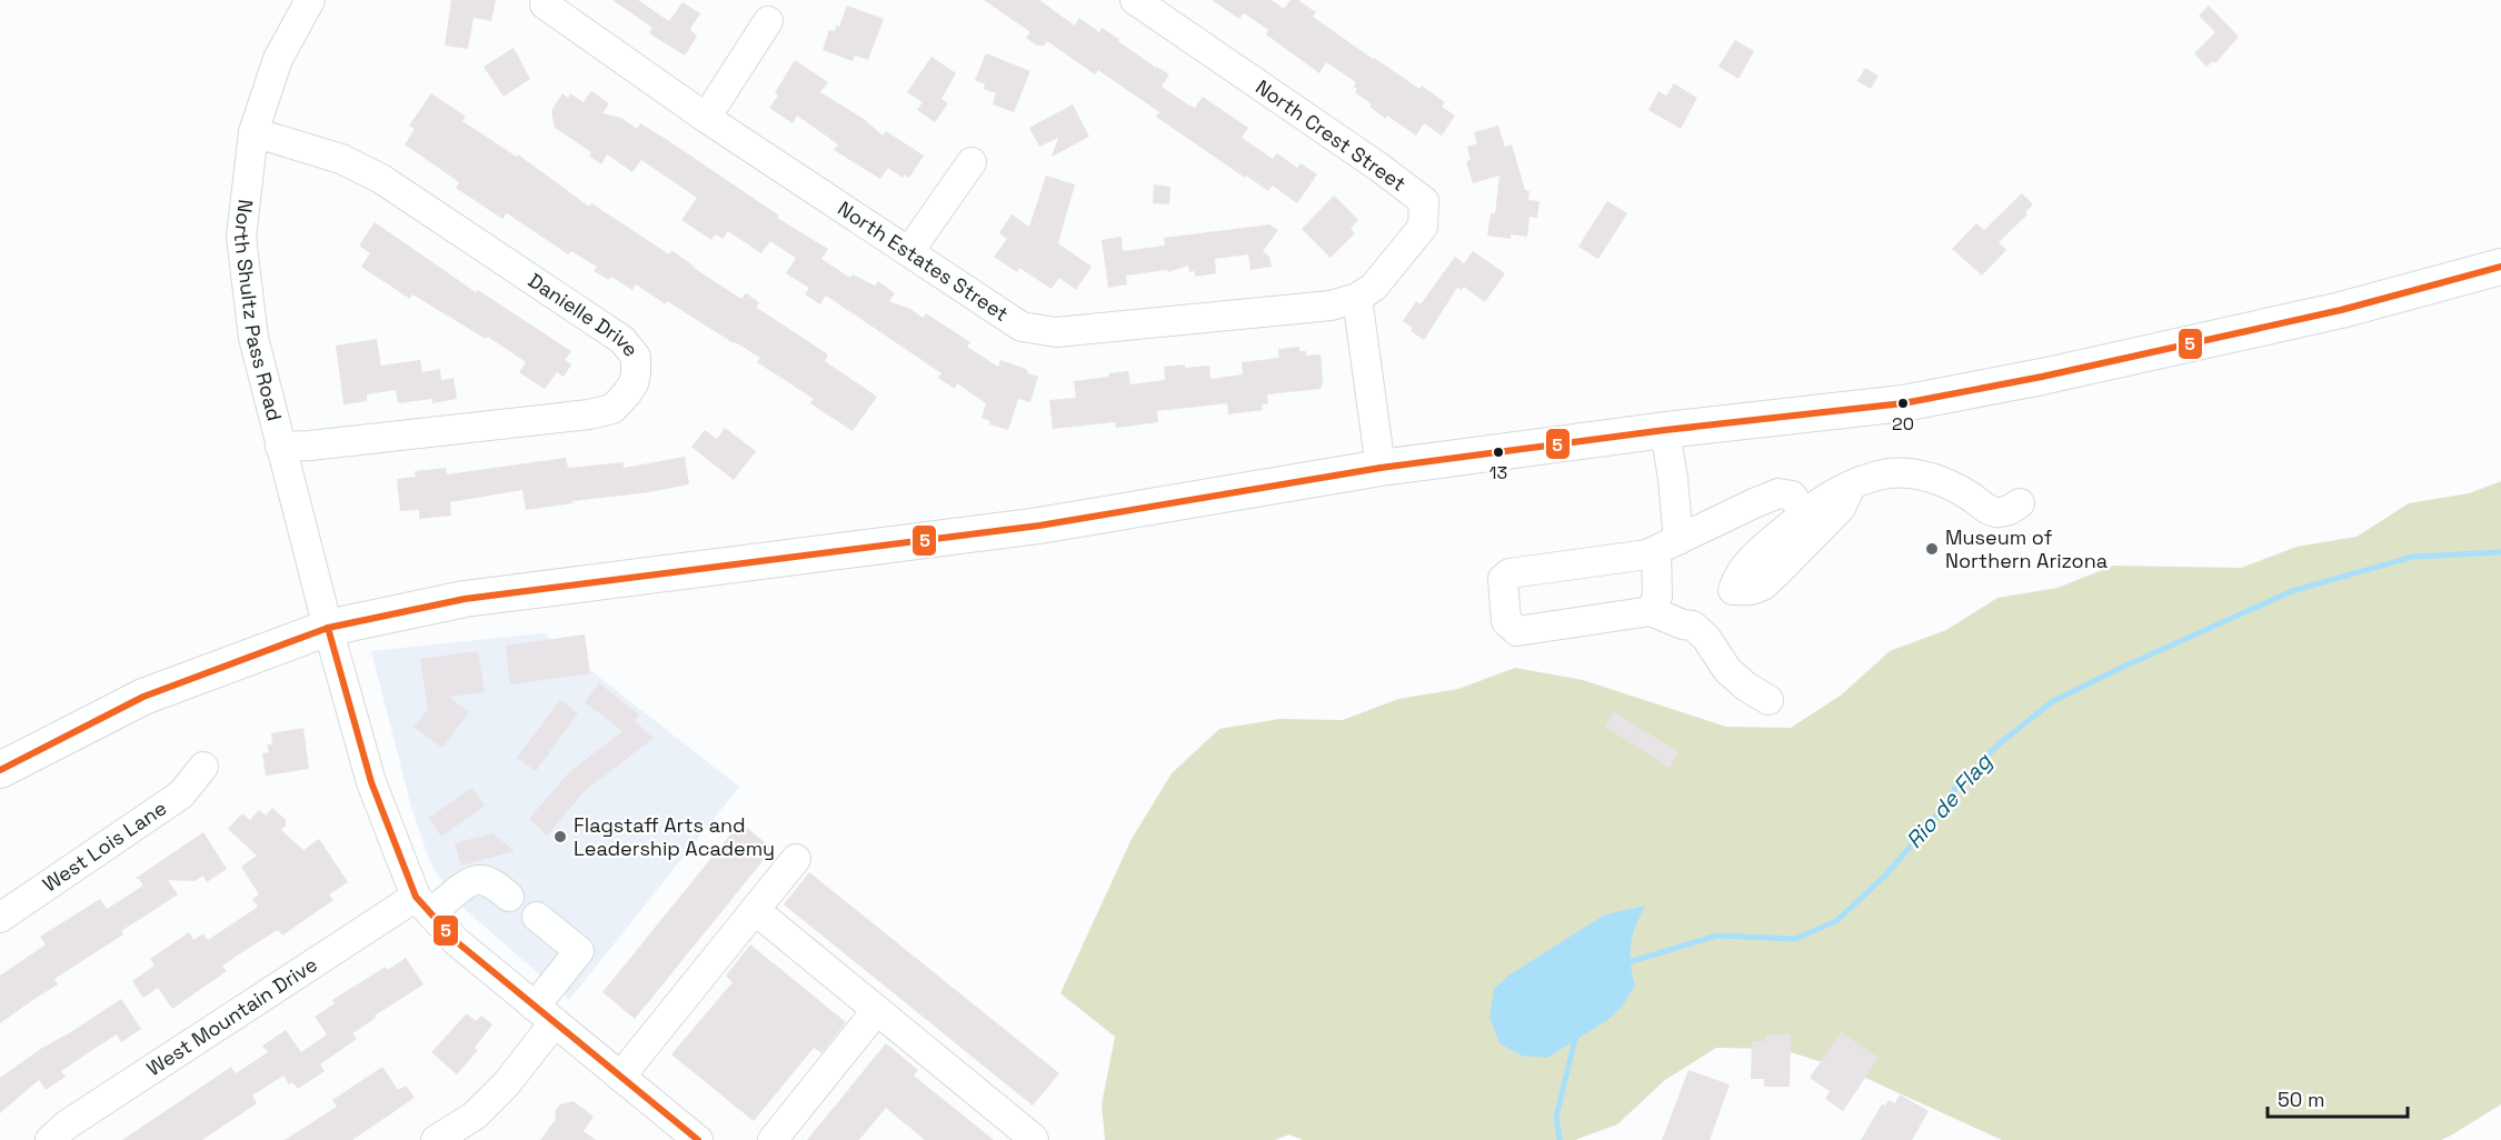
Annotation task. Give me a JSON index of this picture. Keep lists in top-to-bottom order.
{
  "streets": {
    "street": [
      "North Crest Street",
      "North Estates Street",
      "North Shultz Pass Road",
      "Danielle Drive",
      "West Lois Lane",
      "West Mountain Drive"
    ]
  },
  "crossings": [
    ["North Crest Street", "North Estates Street"],
    ["North Shultz Pass Road", "Danielle Drive"],
    ["North Shultz Pass Road", "West Mountain Drive"]
  ],
  "water": ["Rio de Flag"],
  "places": [
    "20",
    "13",
    "Museum of Northern Arizona",
    "Flagstaff Arts and Leadership Academy"
  ],
  "lines": ["transit line 5"],
  "scale_bar": "50 m"
}
